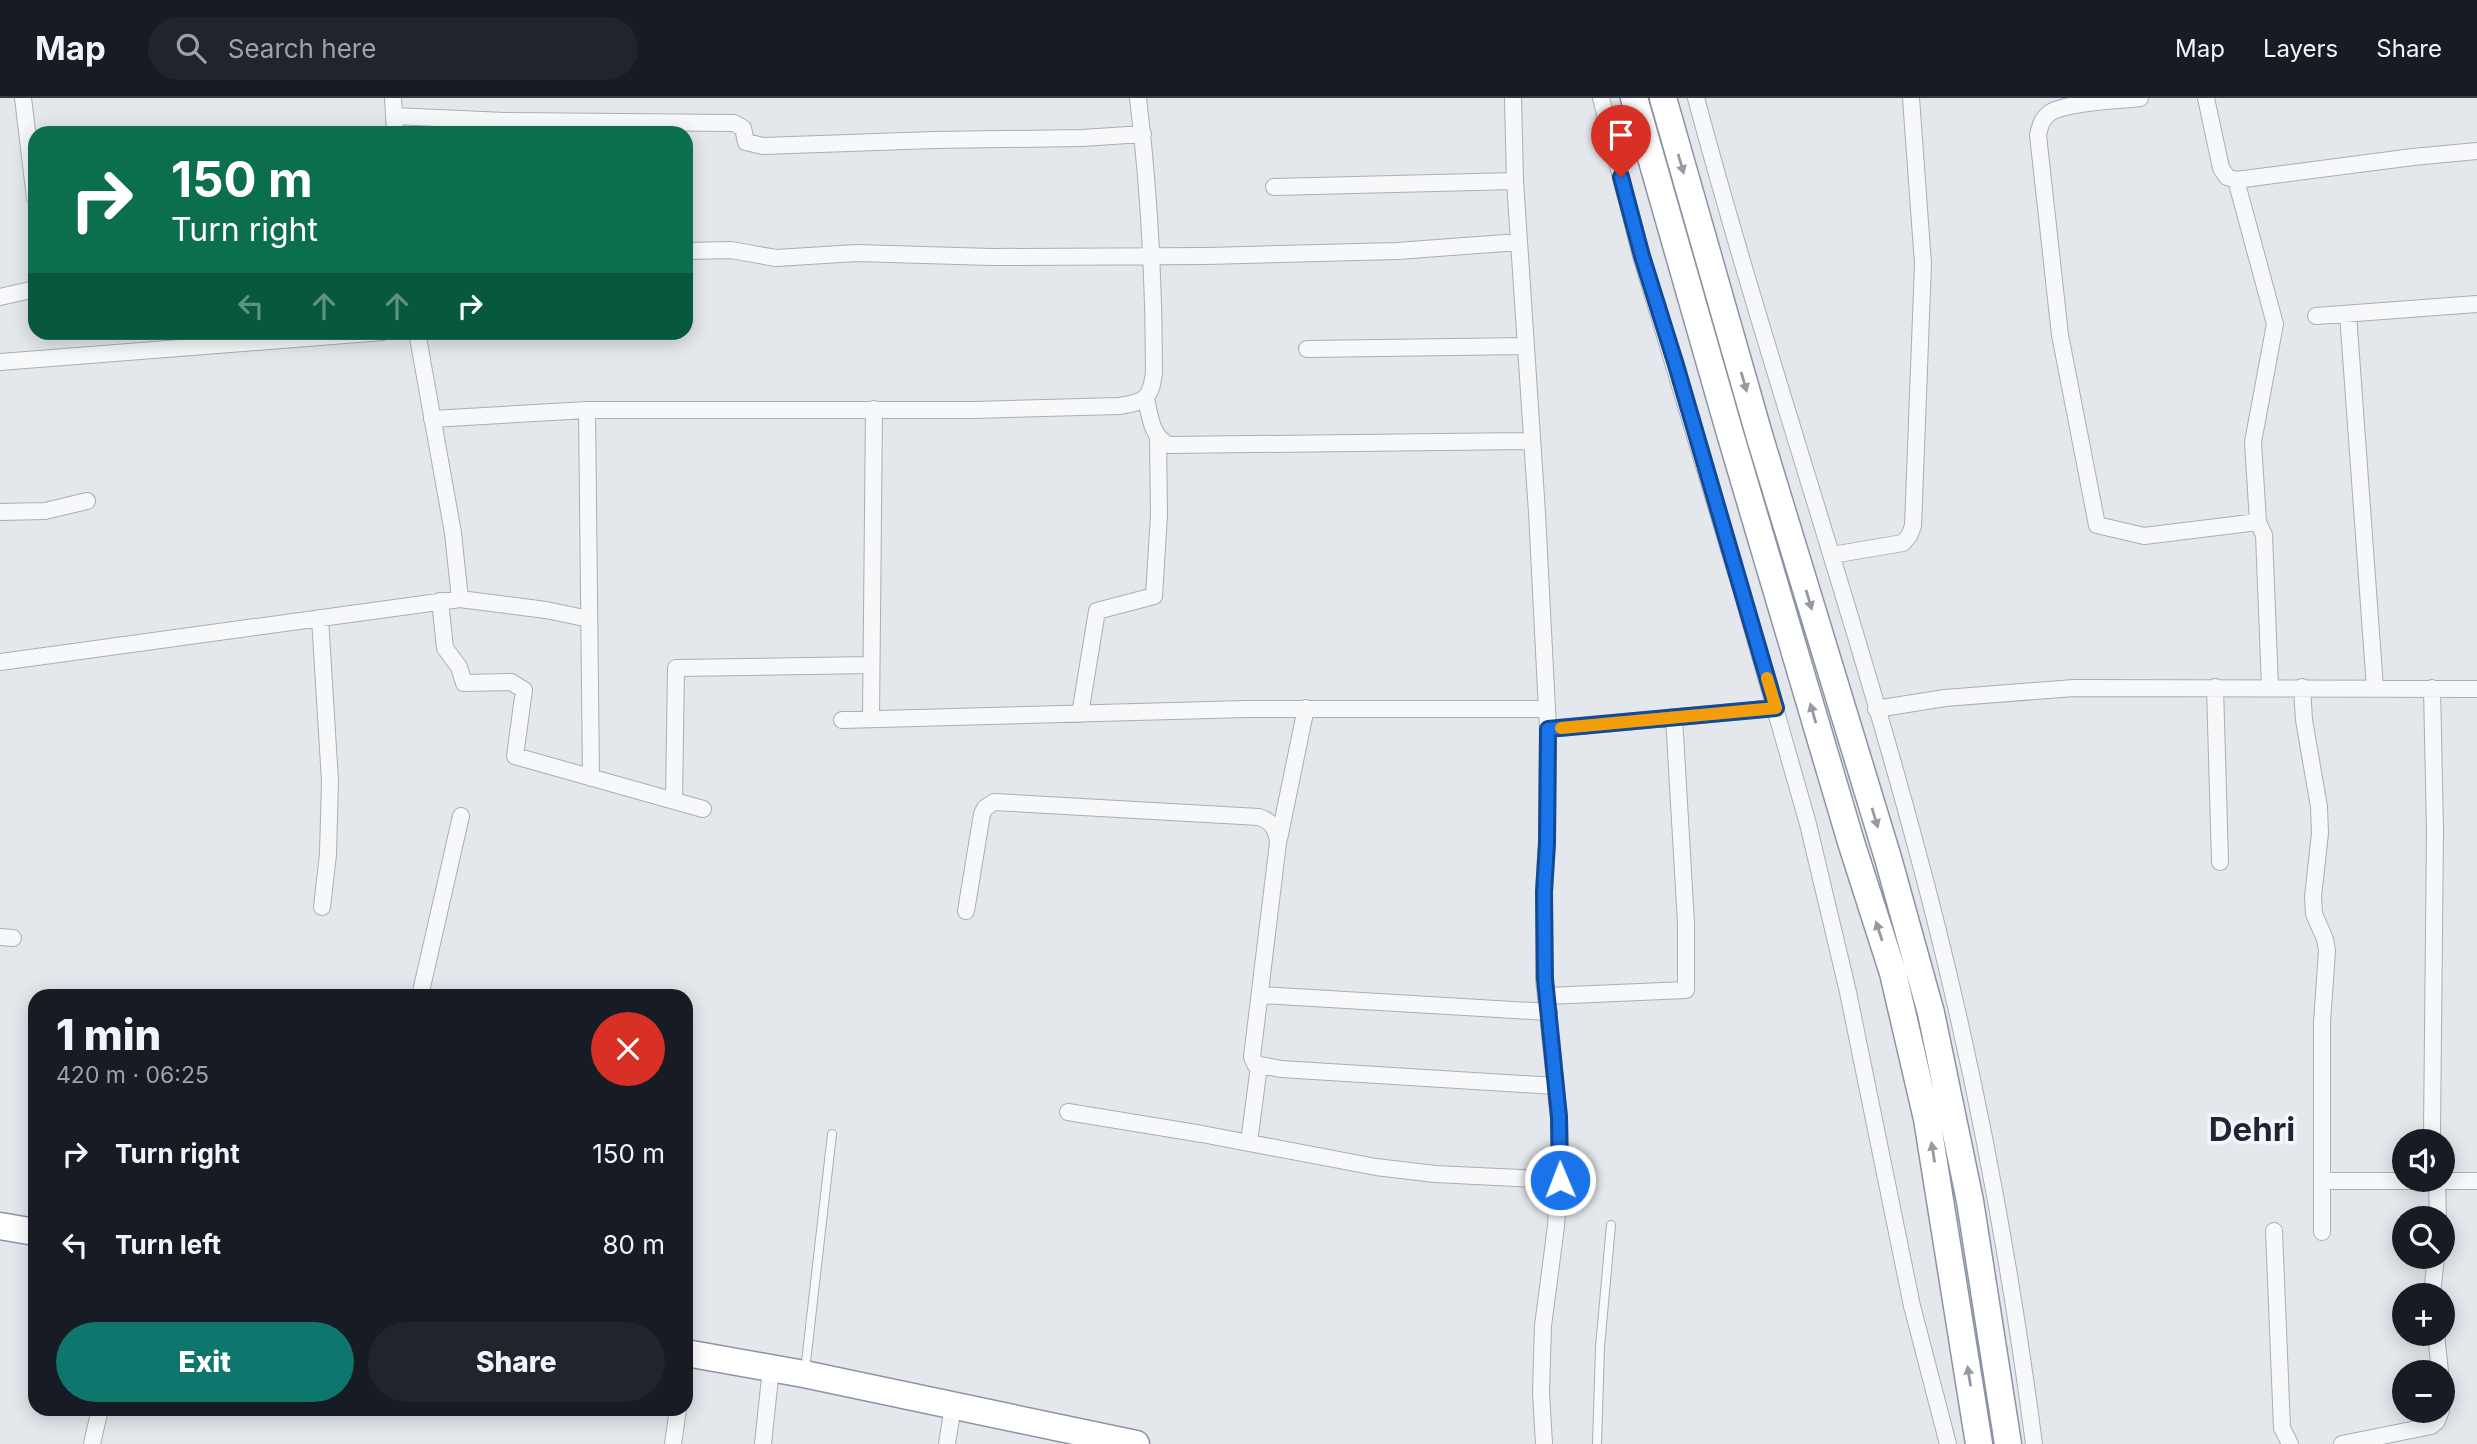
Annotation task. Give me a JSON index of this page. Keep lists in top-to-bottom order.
{
  "districts": ["Dehri"],
  "page": {
    "header": "Map",
    "search": "Search here",
    "nav": ["Map", "Layers", "Share"],
    "turn": ["150 m", "Turn right"],
    "heading": ["1 min", "420 m · 06:25"],
    "list": [
      {
        "name": "Turn right",
        "value": "150 m"
      },
      {
        "name": "Turn left",
        "value": "80 m"
      }
    ],
    "map_buttons": ["+", "−"],
    "buttons": ["Exit", "Share"]
  }
}
